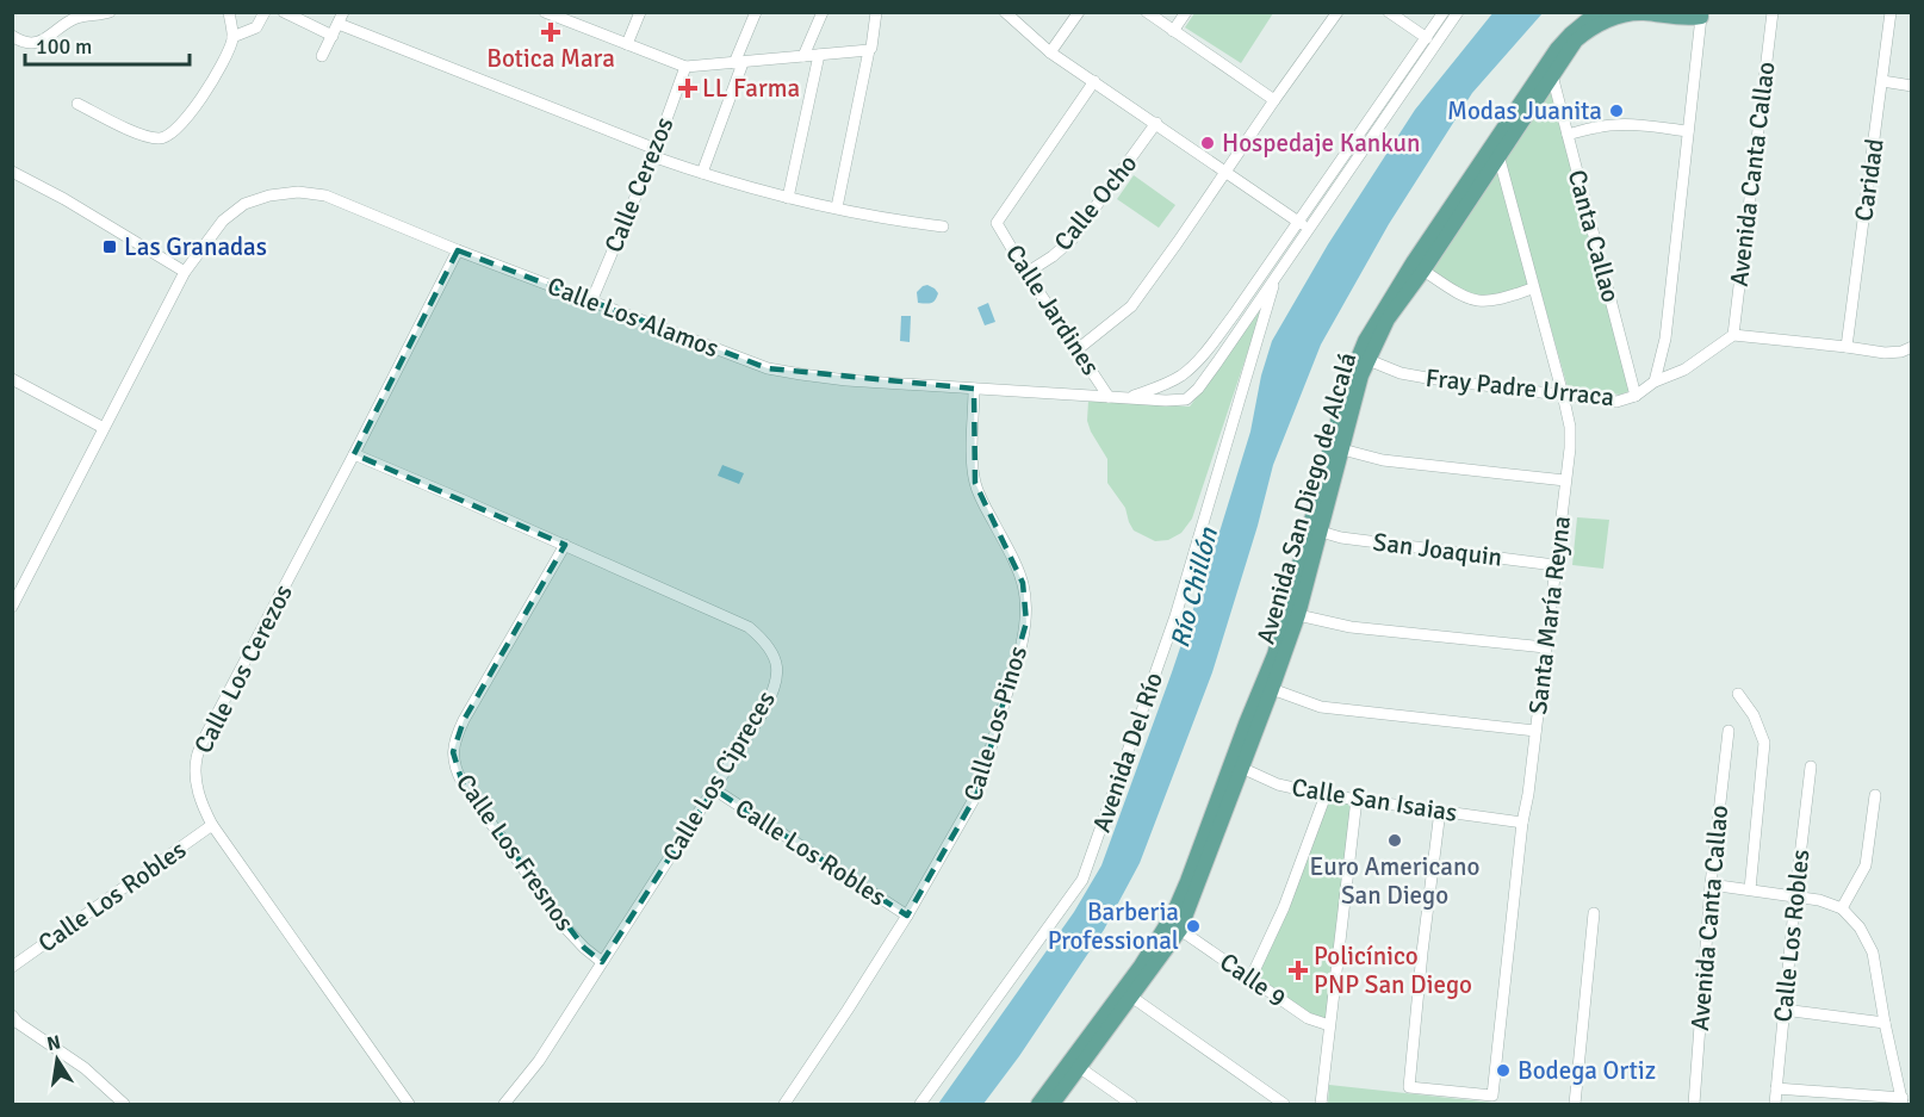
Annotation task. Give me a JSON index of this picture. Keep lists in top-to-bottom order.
{
  "streets": {
    "main road": ["Avenida San Diego de Alcalá"],
    "street": [
      "Avenida Canta Callao",
      "Caridad",
      "Calle Cerezos",
      "Calle Ocho",
      "Canta Callao",
      "Calle Jardines",
      "Calle Los Alamos",
      "Fray Padre Urraca",
      "San Joaquin",
      "Santa María Reyna",
      "Calle Los Cerezos",
      "Calle Los Pinos",
      "Avenida Del Río",
      "Calle Los Cipreces",
      "Calle San Isaias",
      "Calle Los Fresnos",
      "Calle Los Robles",
      "Calle 9"
    ]
  },
  "crossings": [
    ["Avenida Canta Callao", "Fray Padre Urraca"],
    ["Calle Cerezos", "Calle Los Alamos"],
    ["Calle Ocho", "Calle Jardines"],
    ["Canta Callao", "Fray Padre Urraca"],
    ["Canta Callao", "Avenida San Diego de Alcalá"],
    ["Calle Jardines", "Calle Los Alamos"],
    ["Calle Los Alamos", "Calle Los Cerezos"],
    ["Calle Los Alamos", "Calle Los Pinos"],
    ["Calle Los Alamos", "Avenida Del Río"],
    ["Fray Padre Urraca", "Avenida San Diego de Alcalá"],
    ["Fray Padre Urraca", "Santa María Reyna"],
    ["Avenida San Diego de Alcalá", "San Joaquin"],
    ["Avenida San Diego de Alcalá", "Santa María Reyna"],
    ["Avenida San Diego de Alcalá", "Calle San Isaias"],
    ["Avenida San Diego de Alcalá", "Calle 9"],
    ["San Joaquin", "Santa María Reyna"],
    ["Santa María Reyna", "Calle San Isaias"],
    ["Calle Los Cerezos", "Calle Los Cipreces"],
    ["Calle Los Cerezos", "Calle Los Robles"],
    ["Calle Los Pinos", "Calle Los Robles"],
    ["Calle Los Cipreces", "Calle Los Fresnos"],
    ["Calle Los Cipreces", "Calle Los Robles"]
  ],
  "water": ["Río Chillón"],
  "places": {
    "health": ["Botica Mara", "LL Farma", "Policínico PNP San Diego"],
    "other": [
      "Modas Juanita",
      "Hospedaje Kankun",
      "Euro Americano San Diego",
      "Barberia Professional",
      "Bodega Ortiz"
    ],
    "transit": ["Las Granadas"]
  },
  "scale_bar": "100 m",
  "north": "top"
}
